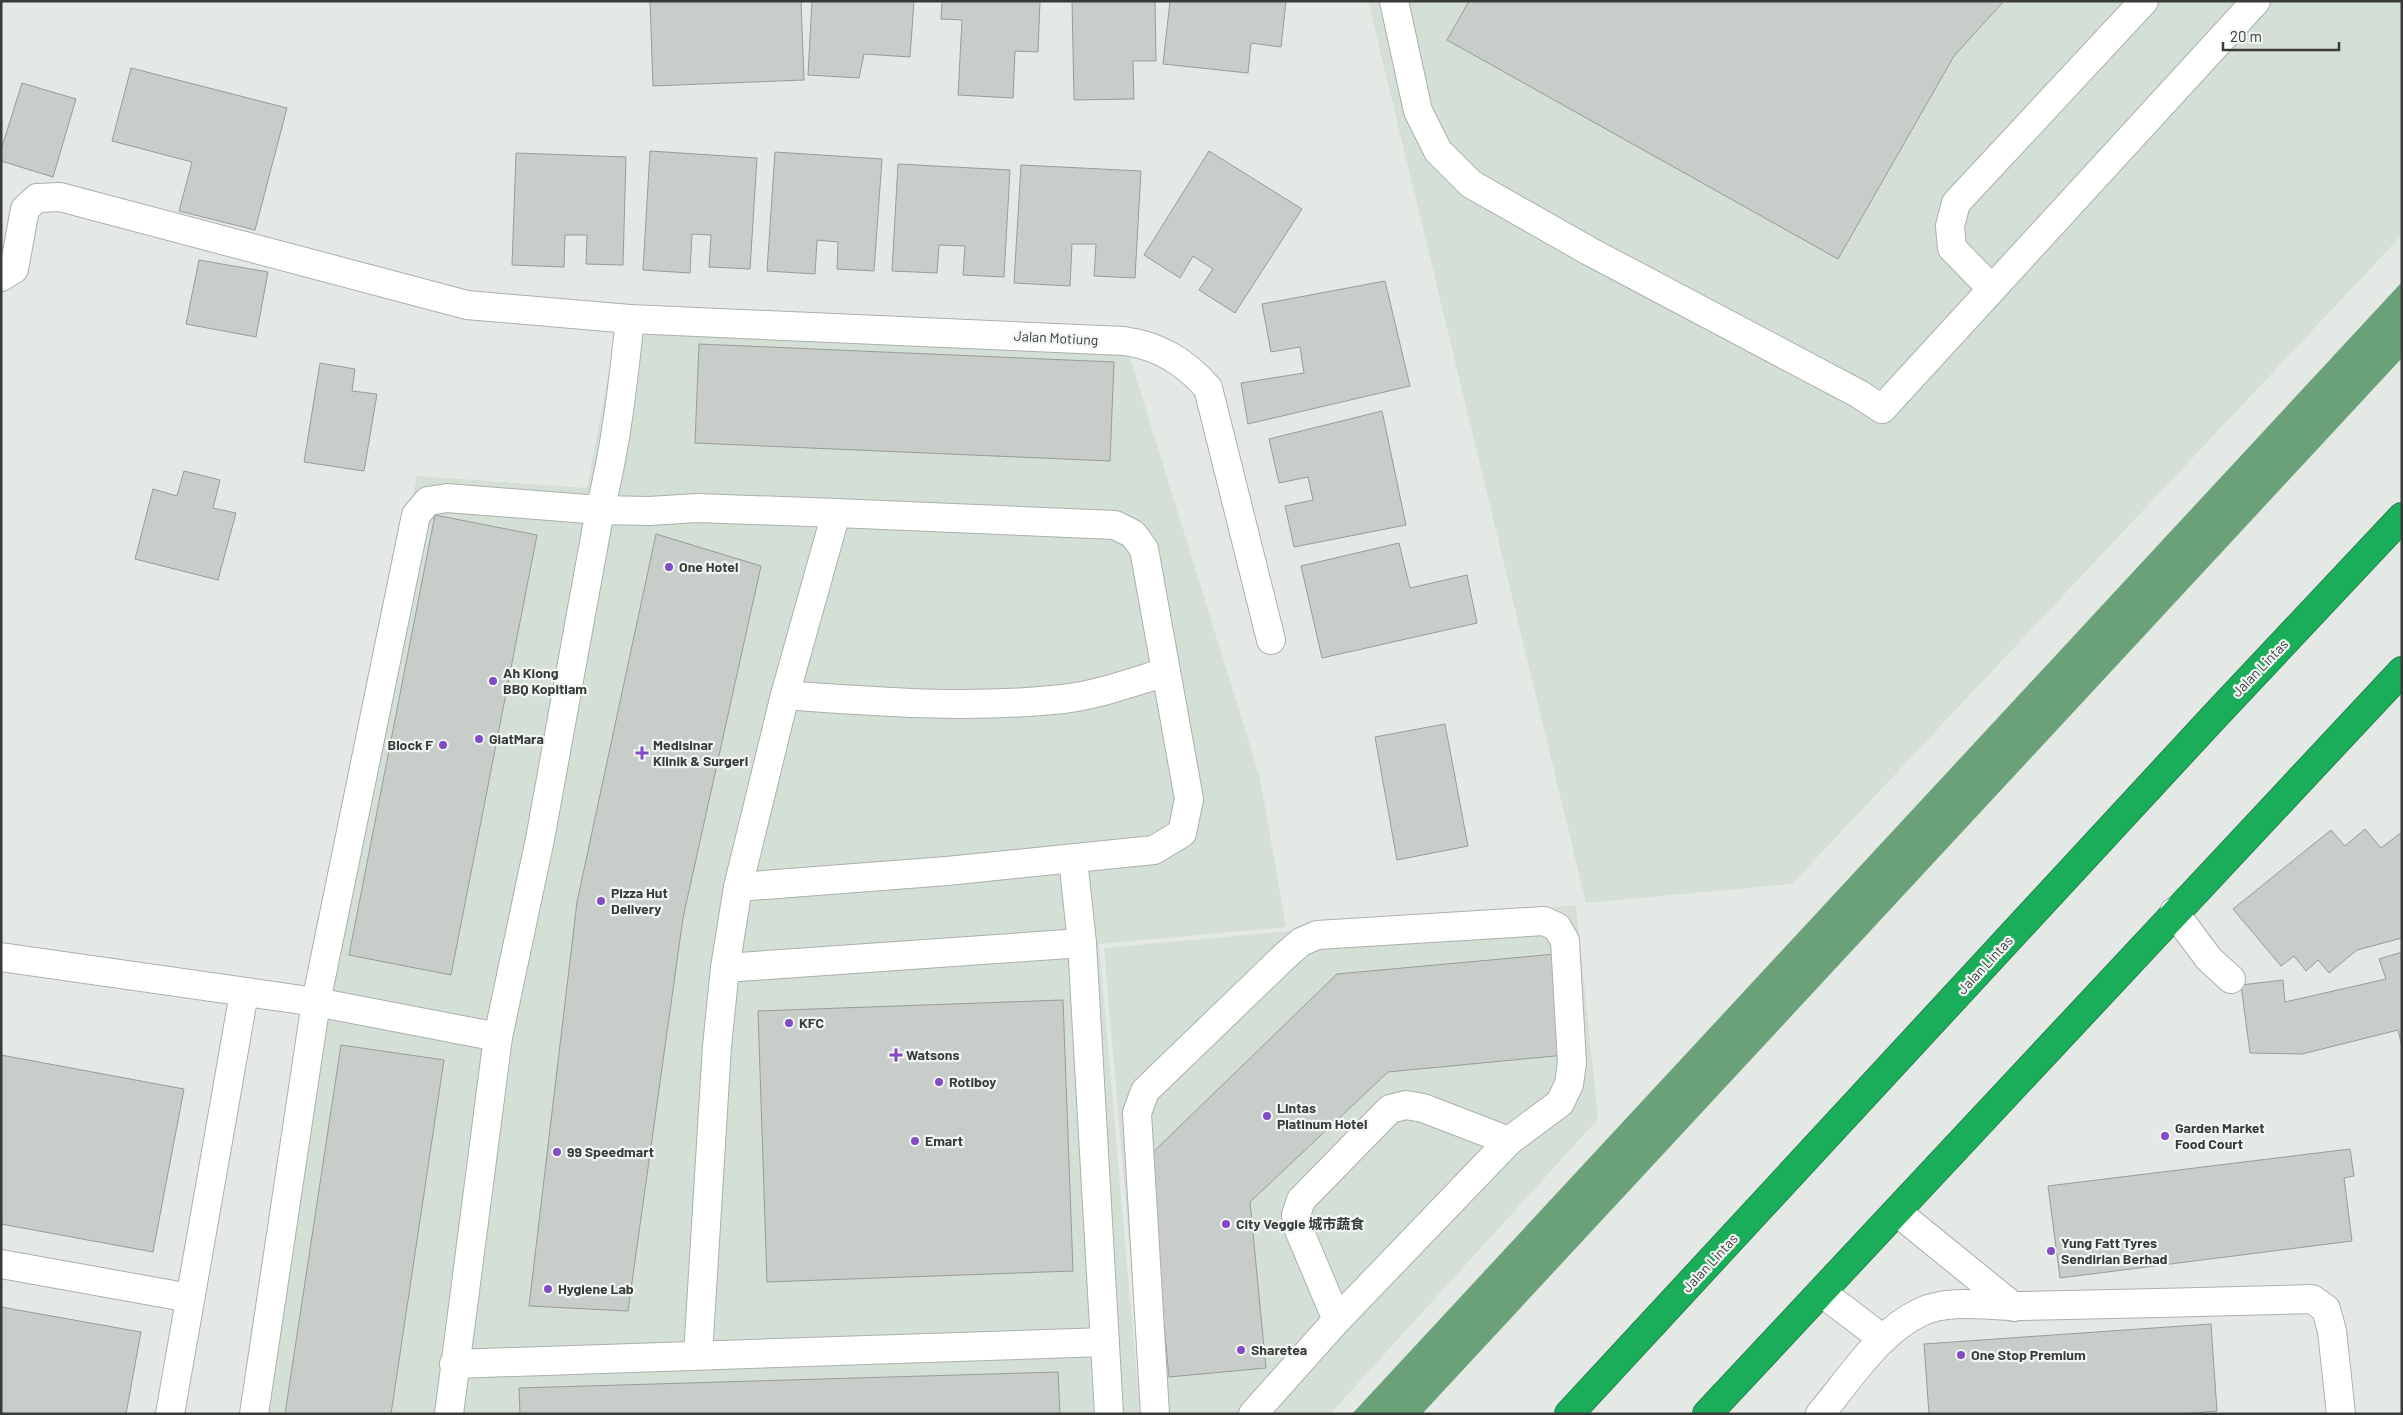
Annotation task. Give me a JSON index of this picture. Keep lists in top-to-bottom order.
{
  "streets": {
    "highway": ["Jalan Lintas"],
    "street": ["Jalan Motiung"]
  },
  "places": {
    "other": [
      "One Hotel",
      "Ah Kiong BBQ Kopitiam",
      "GiatMara",
      "Block F",
      "Pizza Hut Delivery",
      "KFC",
      "Rotiboy",
      "Lintas Platinum Hotel",
      "Garden Market Food Court",
      "Emart",
      "99 Speedmart",
      "City Veggie 城市蔬食",
      "Yung Fatt Tyres Sendirian Berhad",
      "Hygiene Lab",
      "Sharetea",
      "One Stop Premium"
    ],
    "health": ["Medisinar Klinik & Surgeri", "Watsons"]
  },
  "scale_bar": "20 m"
}
